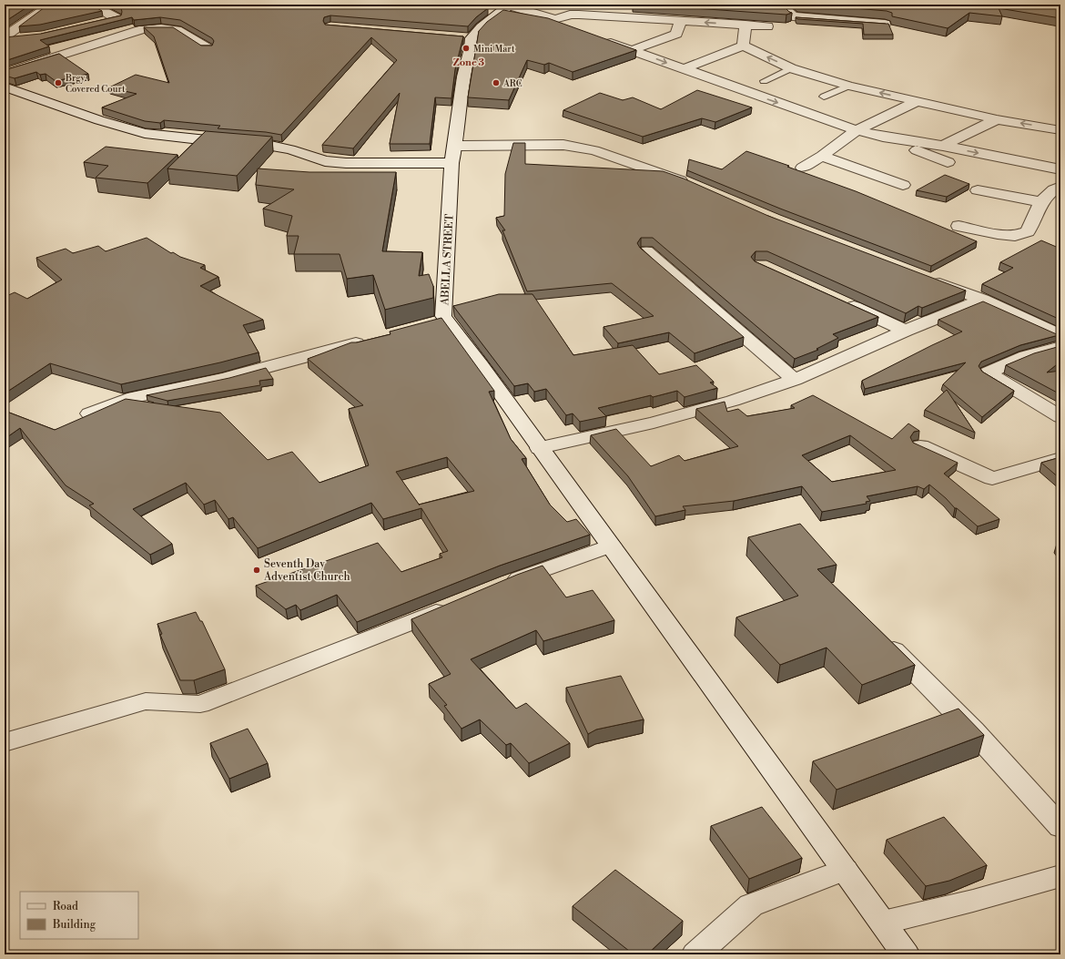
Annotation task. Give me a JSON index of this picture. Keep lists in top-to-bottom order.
{
  "streets": {
    "street": ["ABELLA STREET"]
  },
  "districts": ["Zone 3"],
  "places": [
    "Mini Mart",
    "Brgy. Covered Court",
    "ARC",
    "Seventh Day Adventist Church"
  ],
  "legend": ["Road", "Building"]
}
